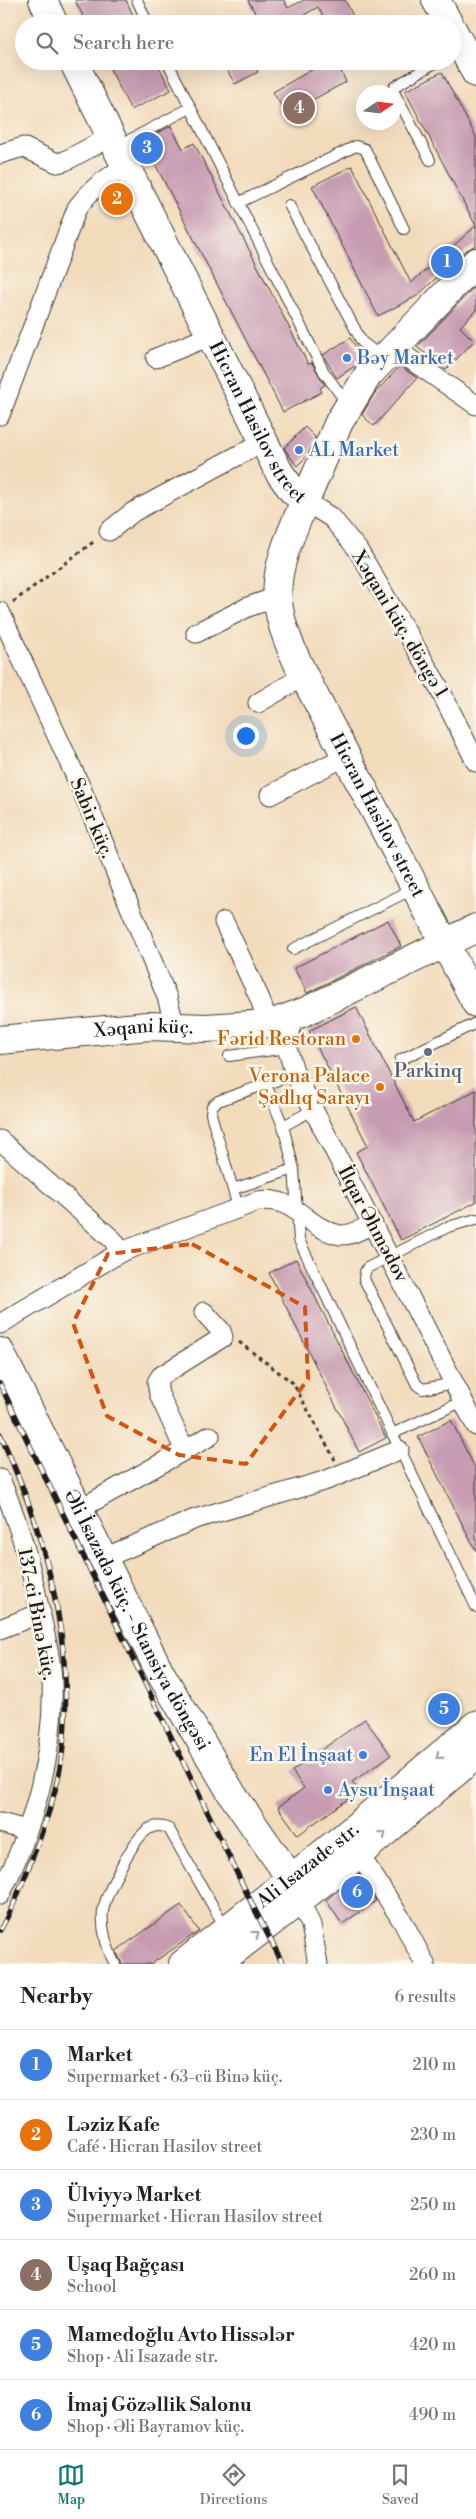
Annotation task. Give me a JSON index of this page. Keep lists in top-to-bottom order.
{
  "streets": {
    "street": [
      "Hicran Hasilov street",
      "Xəqani küç. döngə 1",
      "Sabir küç.",
      "Xəqani küç.",
      "İlqar Əhmədov",
      "137-ci Binə küç.",
      "Əli İsazadə küç. - Stansiya döngəsi",
      "Ali Isazade str."
    ]
  },
  "crossings": [
    ["Hicran Hasilov street", "Xəqani küç. döngə 1"],
    ["Hicran Hasilov street", "Xəqani küç."],
    ["Sabir küç.", "Xəqani küç."],
    ["Xəqani küç.", "İlqar Əhmədov"],
    ["Əli İsazadə küç. - Stansiya döngəsi", "Ali Isazade str."]
  ],
  "places": [
    "Bəy Market",
    "AL Market",
    "Fərid Restoran",
    "Parkinq",
    "Verona Palace Şadlıq Sarayı",
    "En El İnşaat",
    "Aysu İnşaat"
  ],
  "north": "right",
  "page": {
    "search": "Search here",
    "pins": [
      "4",
      "3",
      "2",
      "1",
      "5",
      "6"
    ],
    "heading": ["Nearby", "6 results"],
    "list": [
      {
        "mark": "1",
        "name": "Market",
        "note": "Supermarket · 63-cü Binə küç.",
        "value": "210 m"
      },
      {
        "mark": "2",
        "name": "Ləziz Kafe",
        "note": "Café · Hicran Hasilov street",
        "value": "230 m"
      },
      {
        "mark": "3",
        "name": "Ülviyyə Market",
        "note": "Supermarket · Hicran Hasilov street",
        "value": "250 m"
      },
      {
        "mark": "4",
        "name": "Uşaq Bağçası",
        "note": "School",
        "value": "260 m"
      },
      {
        "mark": "5",
        "name": "Mamedoğlu Avto Hissələr",
        "note": "Shop · Ali Isazade str.",
        "value": "420 m"
      },
      {
        "mark": "6",
        "name": "İmaj Gözəllik Salonu",
        "note": "Shop · Əli Bayramov küç.",
        "value": "490 m"
      }
    ],
    "nav": ["Map", "Directions", "Saved"]
  }
}
